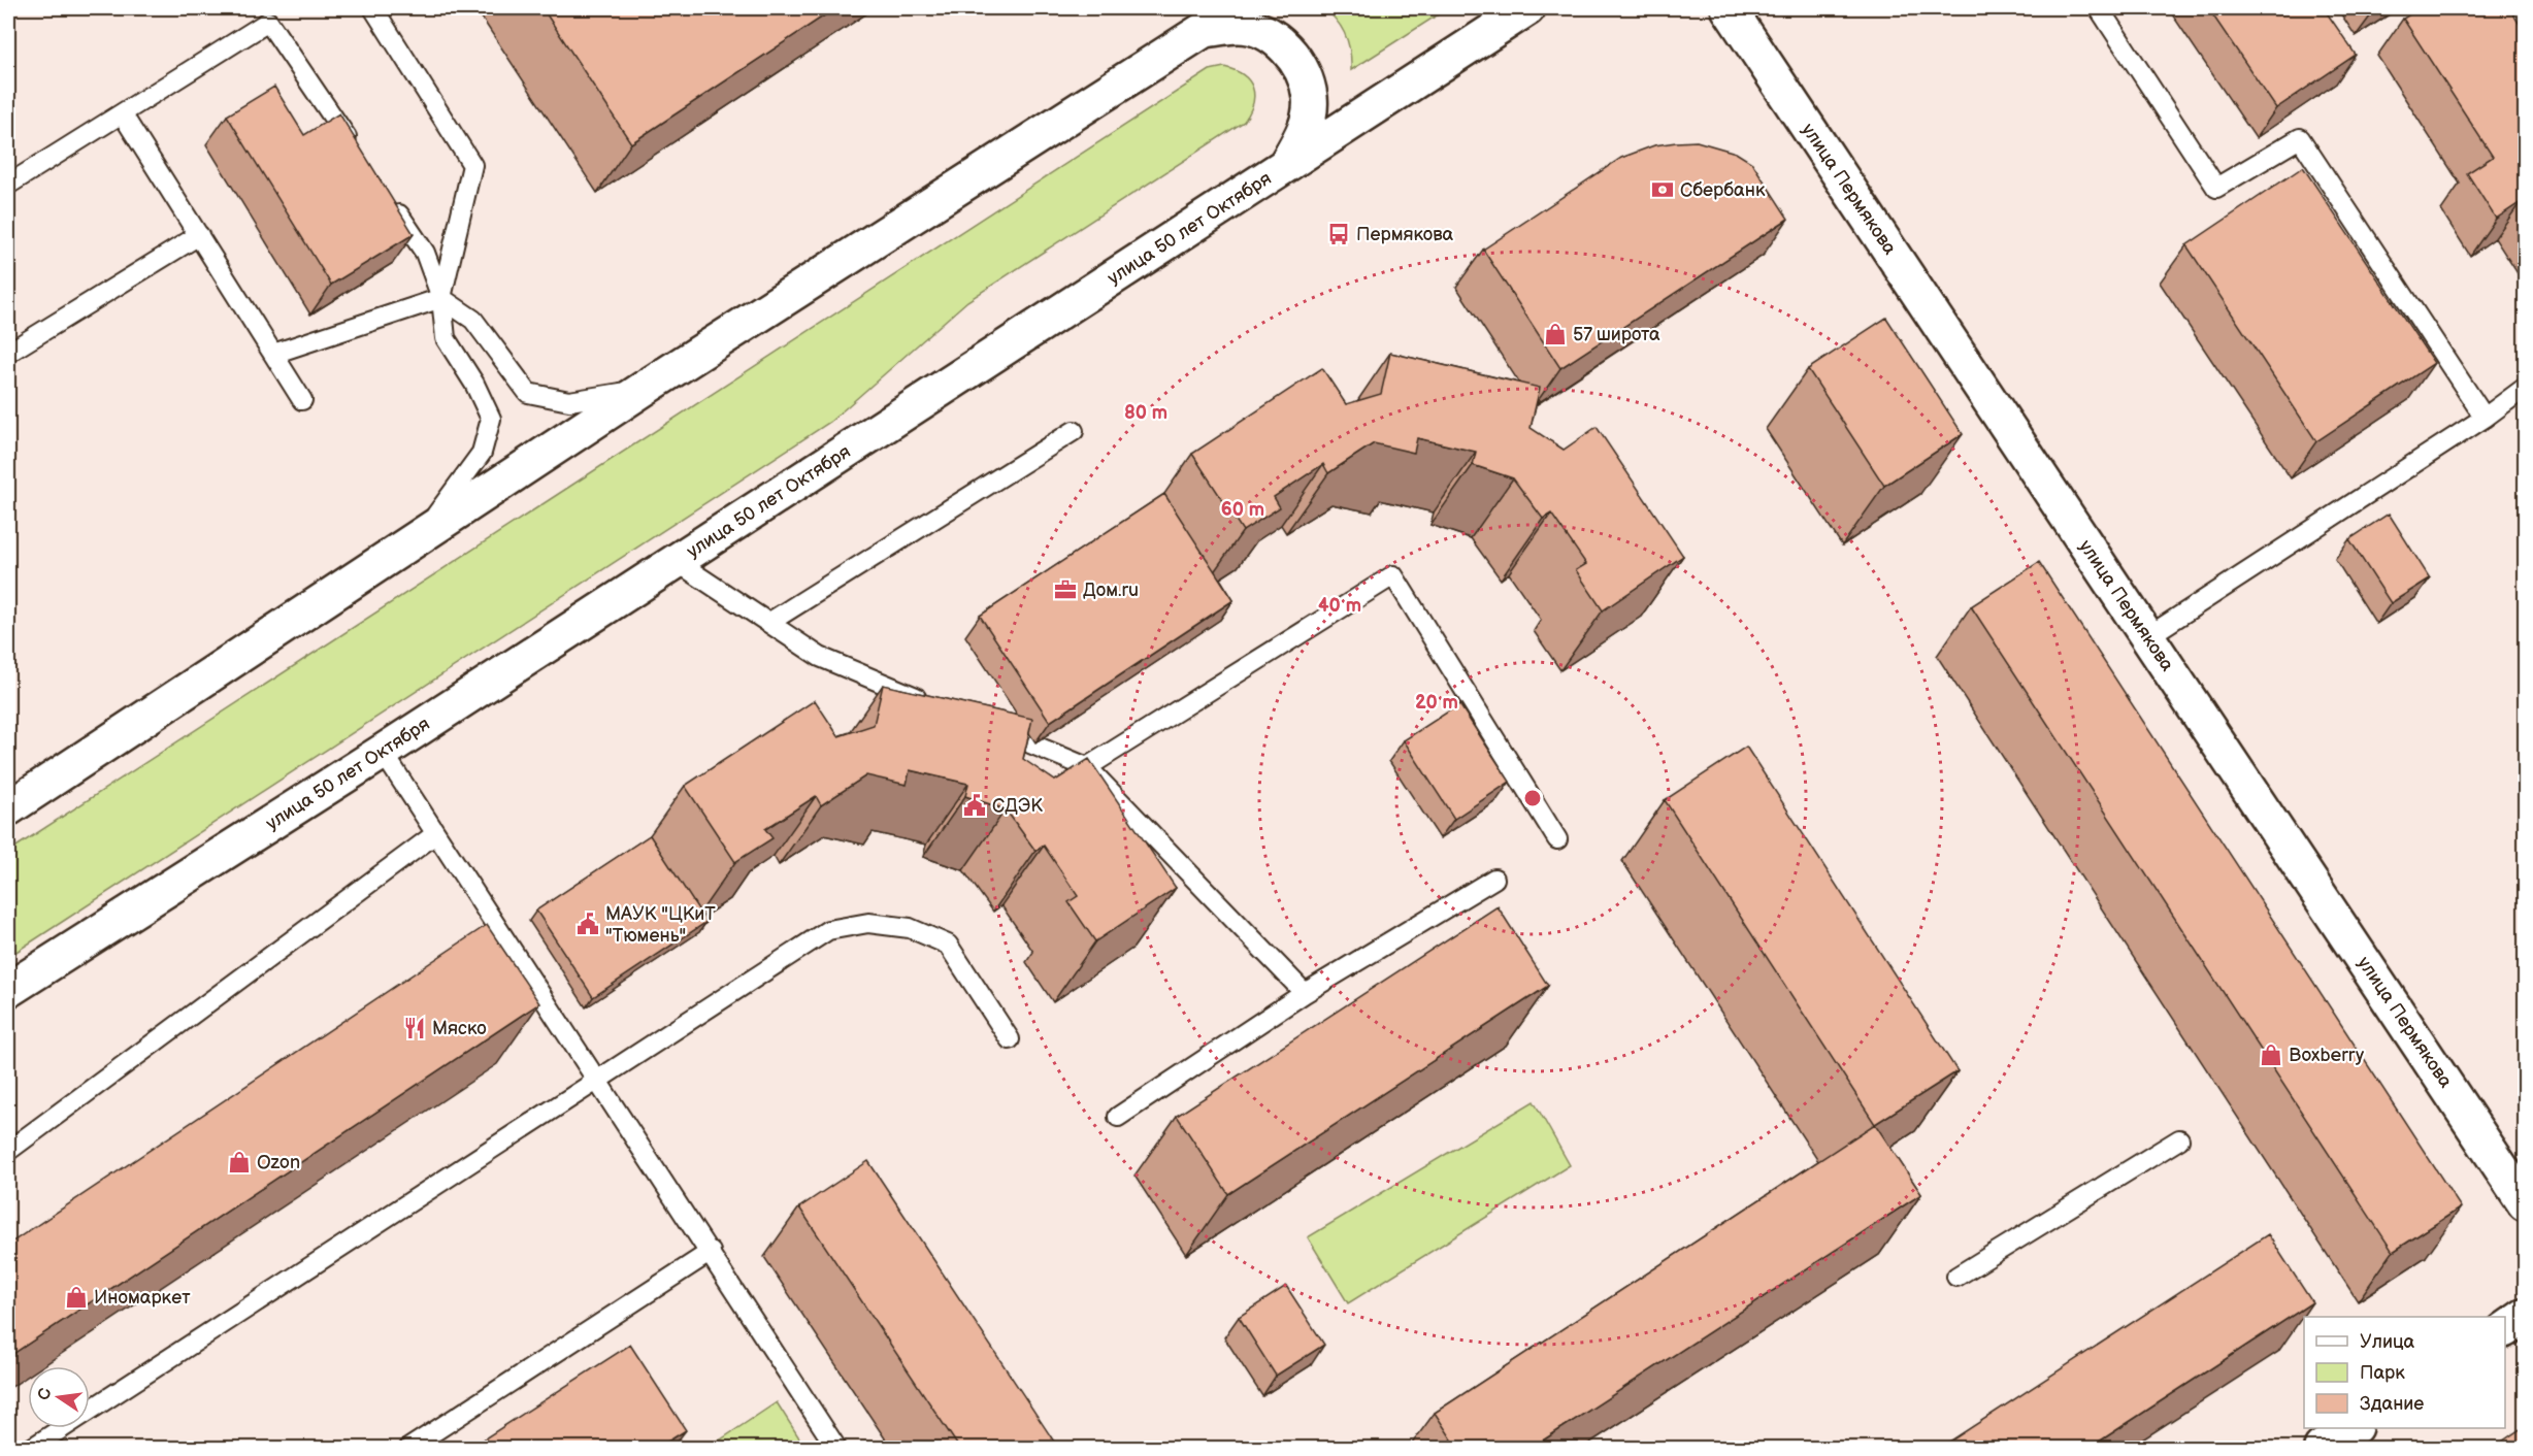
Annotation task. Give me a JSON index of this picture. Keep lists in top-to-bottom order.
{
  "streets": {
    "main road": ["улица Пермякова", "улица 50 лет Октября"]
  },
  "places": {
    "bank": ["Сбербанк"],
    "bus stop": ["Пермякова"],
    "shop": [
      "57 широта",
      "Boxberry",
      "Ozon",
      "Иномаркет"
    ],
    "office": ["Дом.ru"],
    "public building": ["СДЭК", "МАУК \"ЦКиТ \"Тюмень\""],
    "restaurant": ["Мяско"]
  },
  "legend": ["Улица", "Парк", "Здание"],
  "north": "left",
  "rings": [
    "80 m",
    "60 m",
    "40 m",
    "20 m"
  ]
}
